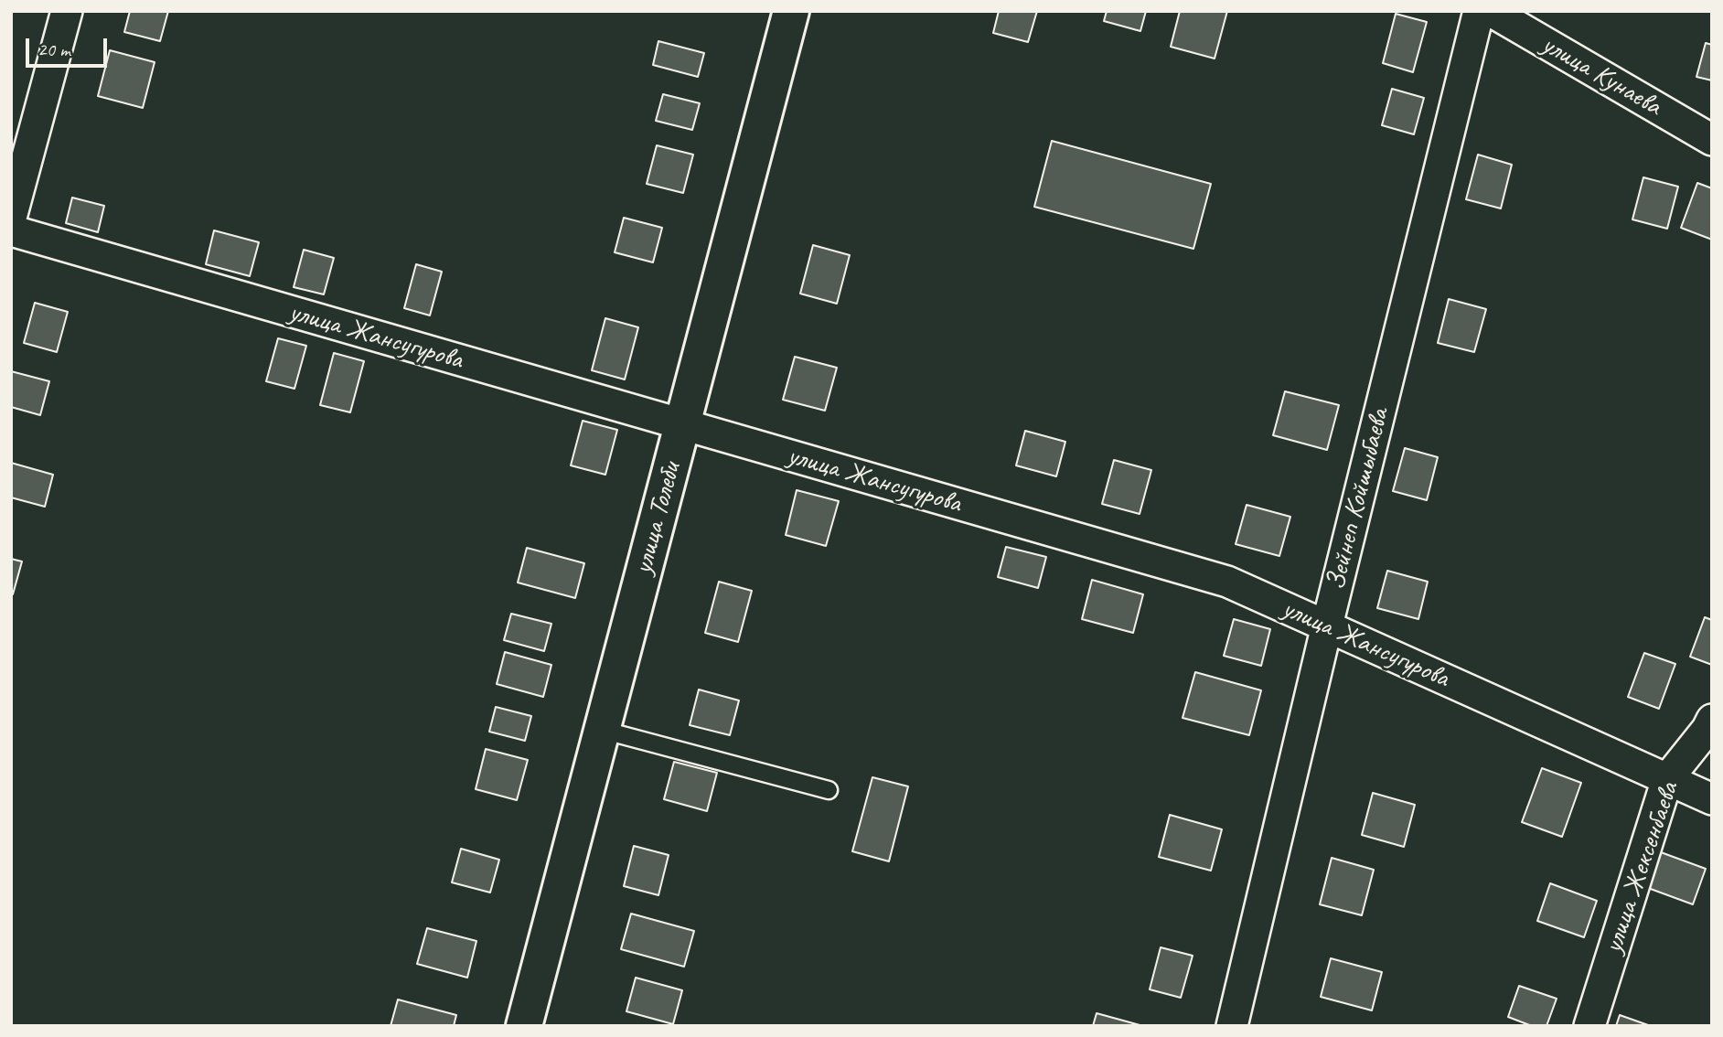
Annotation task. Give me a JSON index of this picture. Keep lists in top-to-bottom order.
{
  "streets": {
    "street": [
      "улица Кунаева",
      "улица Жансугурова",
      "Зейнеп Койшыбаева",
      "улица Толеби",
      "улица Жексенбаева"
    ]
  },
  "crossings": [
    ["улица Жансугурова", "Зейнеп Койшыбаева"],
    ["улица Жансугурова", "улица Толеби"],
    ["улица Жансугурова", "улица Жексенбаева"]
  ],
  "scale_bar": "20 m"
}
